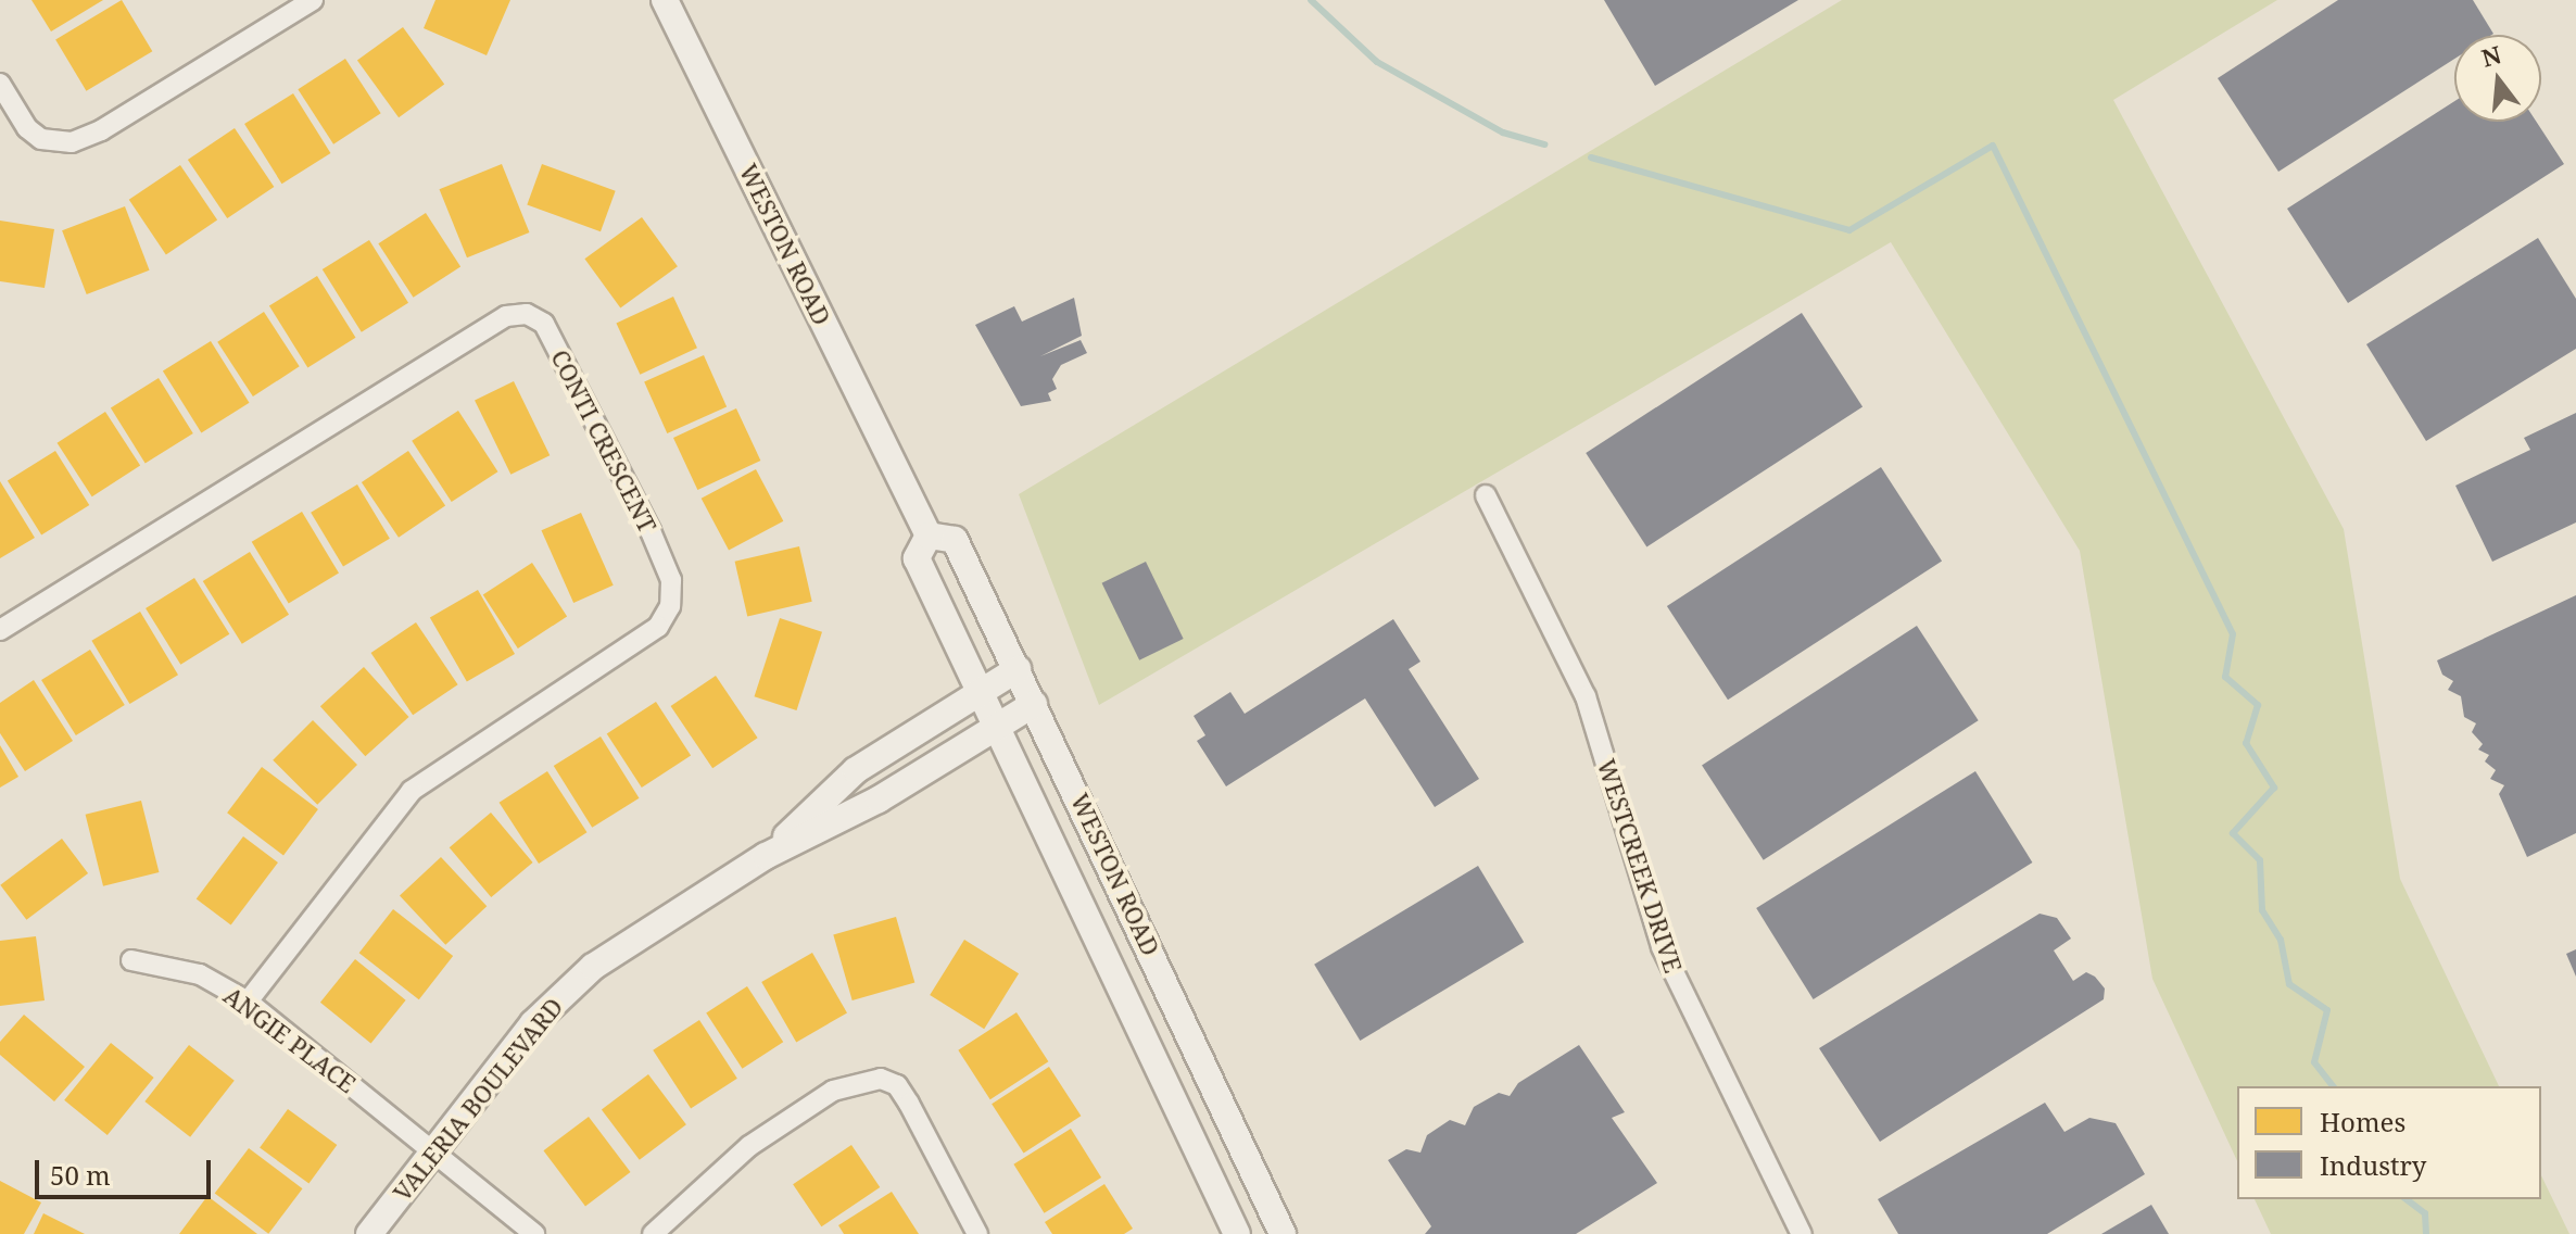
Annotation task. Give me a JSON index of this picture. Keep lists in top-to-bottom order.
{
  "streets": {
    "main road": ["WESTON ROAD", "VALERIA BOULEVARD"],
    "street": ["CONTI CRESCENT", "WESTCREEK DRIVE", "ANGIE PLACE"]
  },
  "crossings": [
    ["WESTON ROAD", "VALERIA BOULEVARD"],
    ["CONTI CRESCENT", "ANGIE PLACE"],
    ["ANGIE PLACE", "VALERIA BOULEVARD"]
  ],
  "legend": ["Homes", "Industry"],
  "scale_bar": "50 m",
  "north": "top"
}
